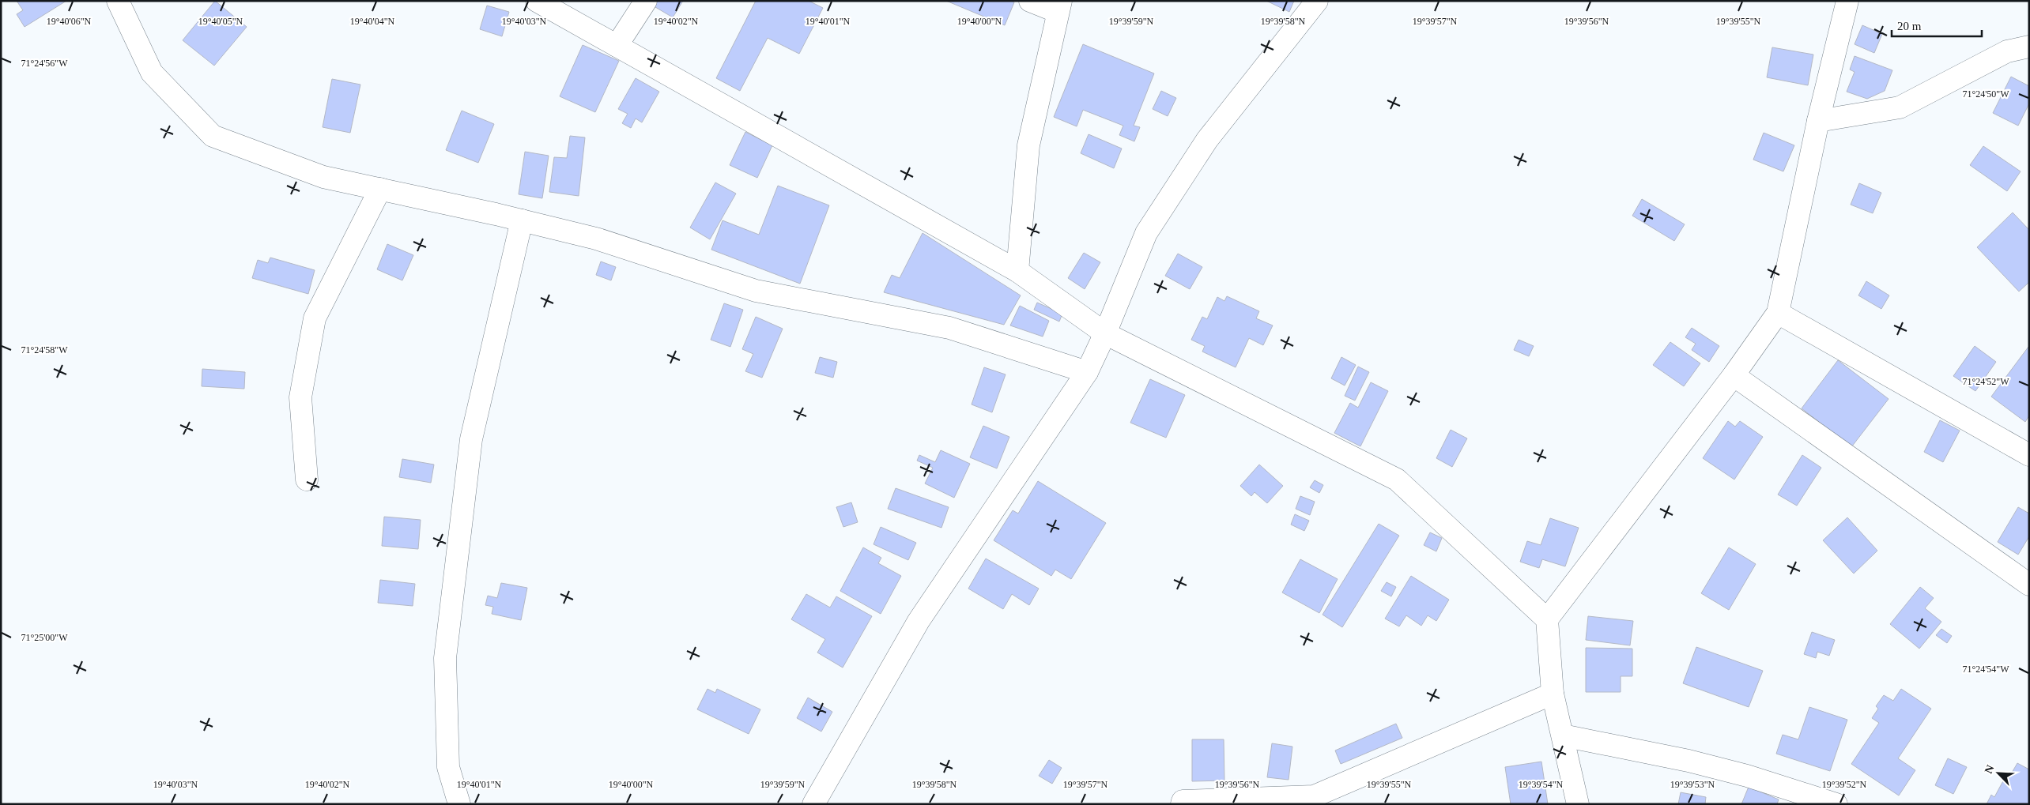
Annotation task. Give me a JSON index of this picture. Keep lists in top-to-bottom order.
{
  "scale_bar": "20 m",
  "north": "top left",
  "coordinates": [
    "19°40'06\"N",
    "19°40'05\"N",
    "19°40'04\"N",
    "19°40'03\"N",
    "19°40'02\"N",
    "19°40'01\"N",
    "19°40'00\"N",
    "19°39'59\"N",
    "19°39'58\"N",
    "19°39'57\"N",
    "19°39'56\"N",
    "19°39'55\"N",
    "71°24'56\"W",
    "71°24'50\"W",
    "71°24'58\"W",
    "71°24'52\"W",
    "71°25'00\"W",
    "71°24'54\"W",
    "19°39'54\"N",
    "19°39'53\"N",
    "19°39'52\"N"
  ]
}
